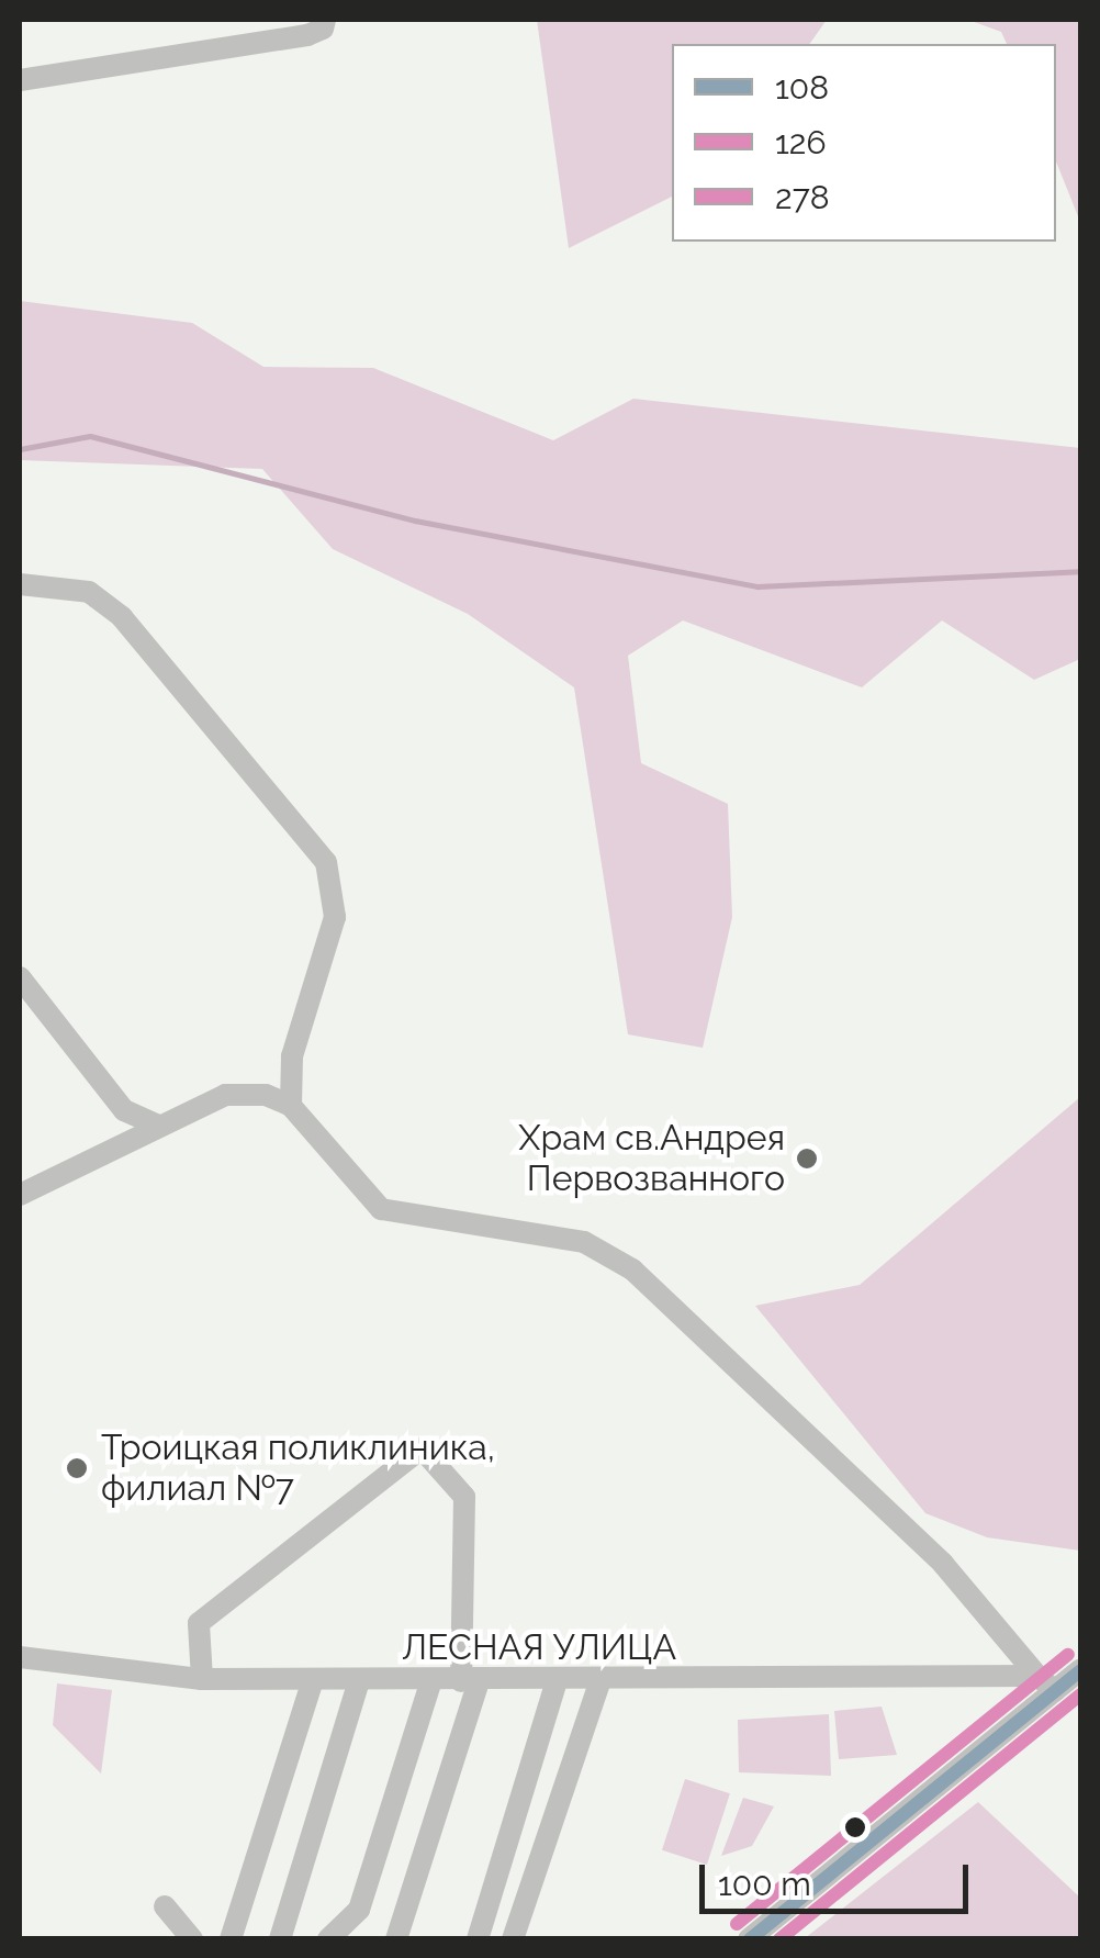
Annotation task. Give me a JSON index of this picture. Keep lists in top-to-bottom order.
{
  "streets": {
    "street": ["ЛЕСНАЯ УЛИЦА"]
  },
  "places": ["Храм св.Андрея Первозванного", "Троицкая поликлиника, филиал №7"],
  "lines": ["transit line 278", "transit line 108", "transit line 126"],
  "legend": ["108", "126", "278"],
  "scale_bar": "100 m"
}
